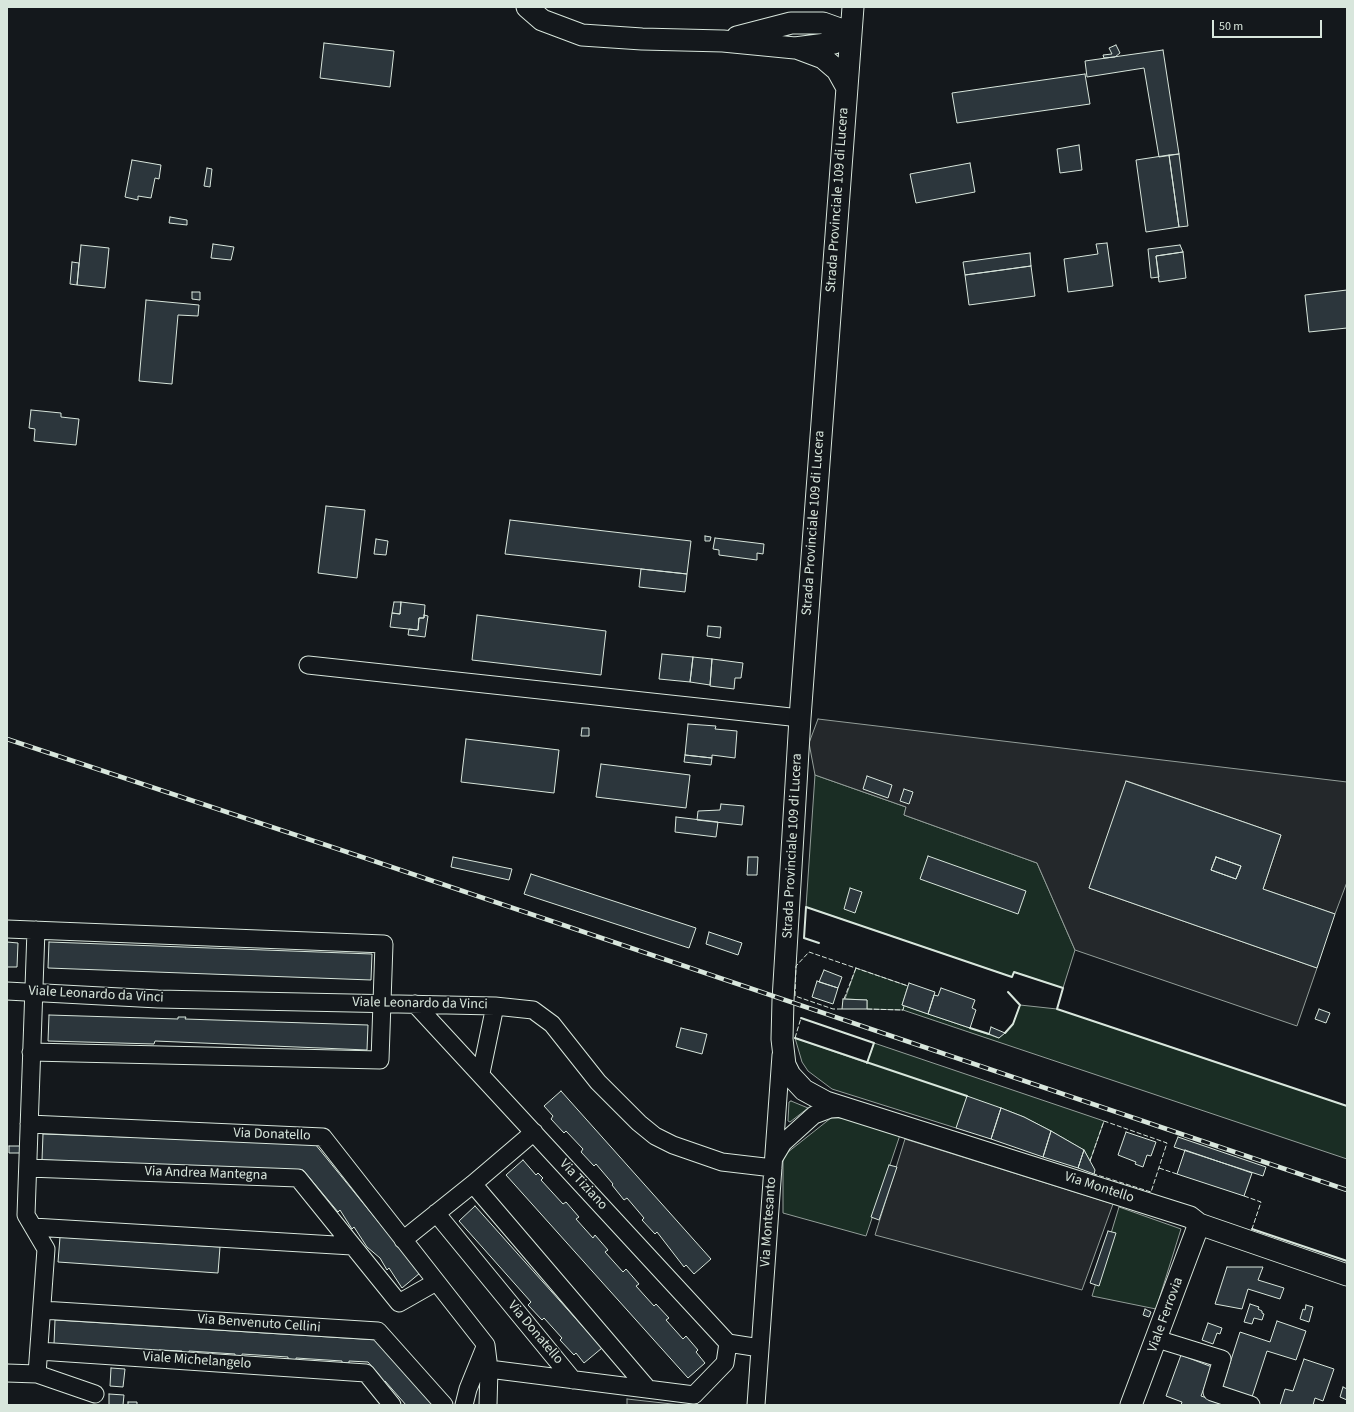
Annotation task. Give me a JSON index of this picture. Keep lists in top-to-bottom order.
{
  "streets": {
    "main road": ["Strada Provinciale 109 di Lucera", "Via Montello", "Viale Ferrovia"],
    "street": [
      "Viale Leonardo da Vinci",
      "Via Donatello",
      "Via Andrea Mantegna",
      "Via Tiziano",
      "Via Montesanto",
      "Via Benvenuto Cellini",
      "Viale Michelangelo"
    ]
  },
  "crossings": [
    ["Strada Provinciale 109 di Lucera", "Via Montello"],
    ["Strada Provinciale 109 di Lucera", "Via Montesanto"],
    ["Viale Leonardo da Vinci", "Via Tiziano"],
    ["Viale Leonardo da Vinci", "Via Montello"],
    ["Viale Leonardo da Vinci", "Via Montesanto"],
    ["Via Donatello", "Via Andrea Mantegna"],
    ["Via Montello", "Via Montesanto"],
    ["Via Montello", "Viale Ferrovia"]
  ],
  "scale_bar": "50 m"
}
